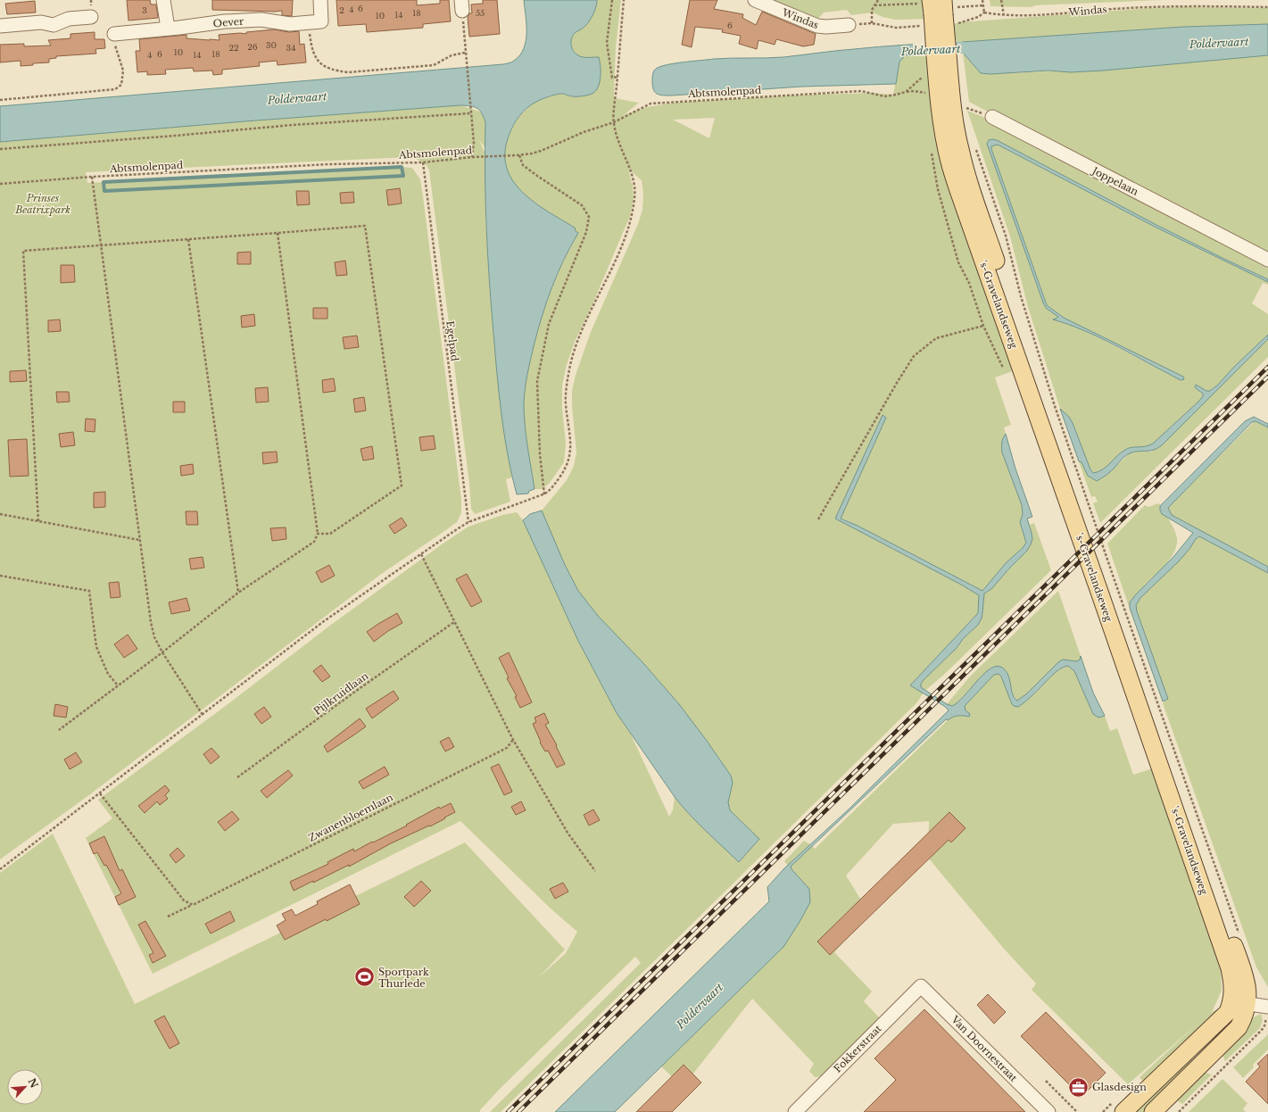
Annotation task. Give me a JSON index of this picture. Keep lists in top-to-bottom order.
{
  "streets": {
    "main road": ["'s-Gravelandseweg"],
    "street": [
      "Windas",
      "Oever",
      "Joppelaan",
      "Fokkerstraat",
      "Van Doornestraat"
    ],
    "path": [
      "Abtsmolenpad",
      "Egelpad",
      "Pijlkruidlaan",
      "Zwanenbloemlaan"
    ]
  },
  "crossings": [
    ["Abtsmolenpad", "Egelpad"],
    ["Fokkerstraat", "Van Doornestraat"]
  ],
  "water": ["Poldervaart"],
  "parks": ["Prinses Beatrixpark"],
  "places": {
    "sports": ["Sportpark Thurlede"],
    "office": ["Glasdesign"]
  },
  "house_numbers": [
    "6",
    "4",
    "3",
    "2",
    "18",
    "55",
    "14",
    "10",
    "6",
    "30",
    "26",
    "22",
    "34",
    "10",
    "6",
    "18",
    "4",
    "14"
  ],
  "north": "top right"
}
